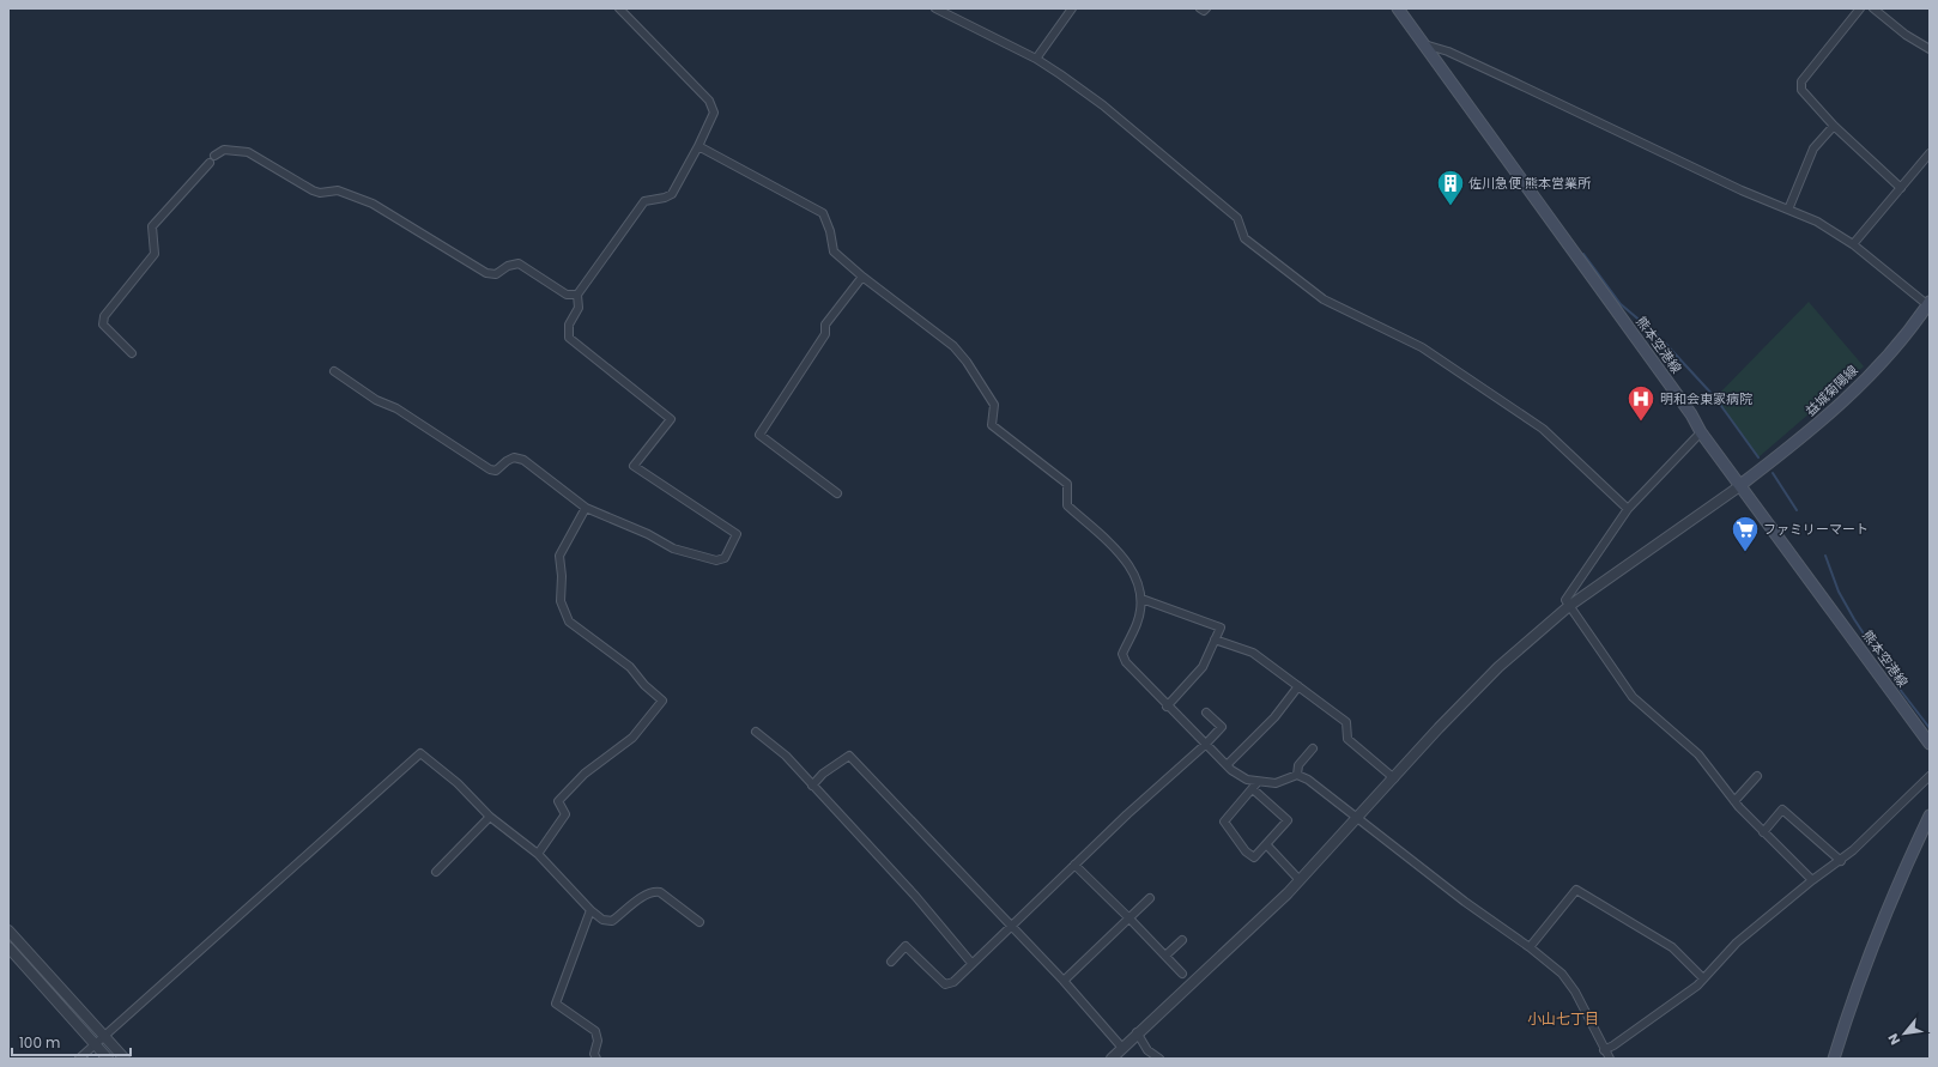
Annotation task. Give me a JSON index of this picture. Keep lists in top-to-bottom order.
{
  "streets": {
    "main road": ["熊本空港線", "益城菊陽線"]
  },
  "crossings": [
    ["熊本空港線", "益城菊陽線"]
  ],
  "districts": ["小山七丁目"],
  "places": {
    "building": ["佐川急便 熊本営業所"],
    "hospital": ["明和会東家病院"],
    "supermarket": ["ファミリーマート"]
  },
  "scale_bar": "100 m",
  "north": "bottom left"
}
